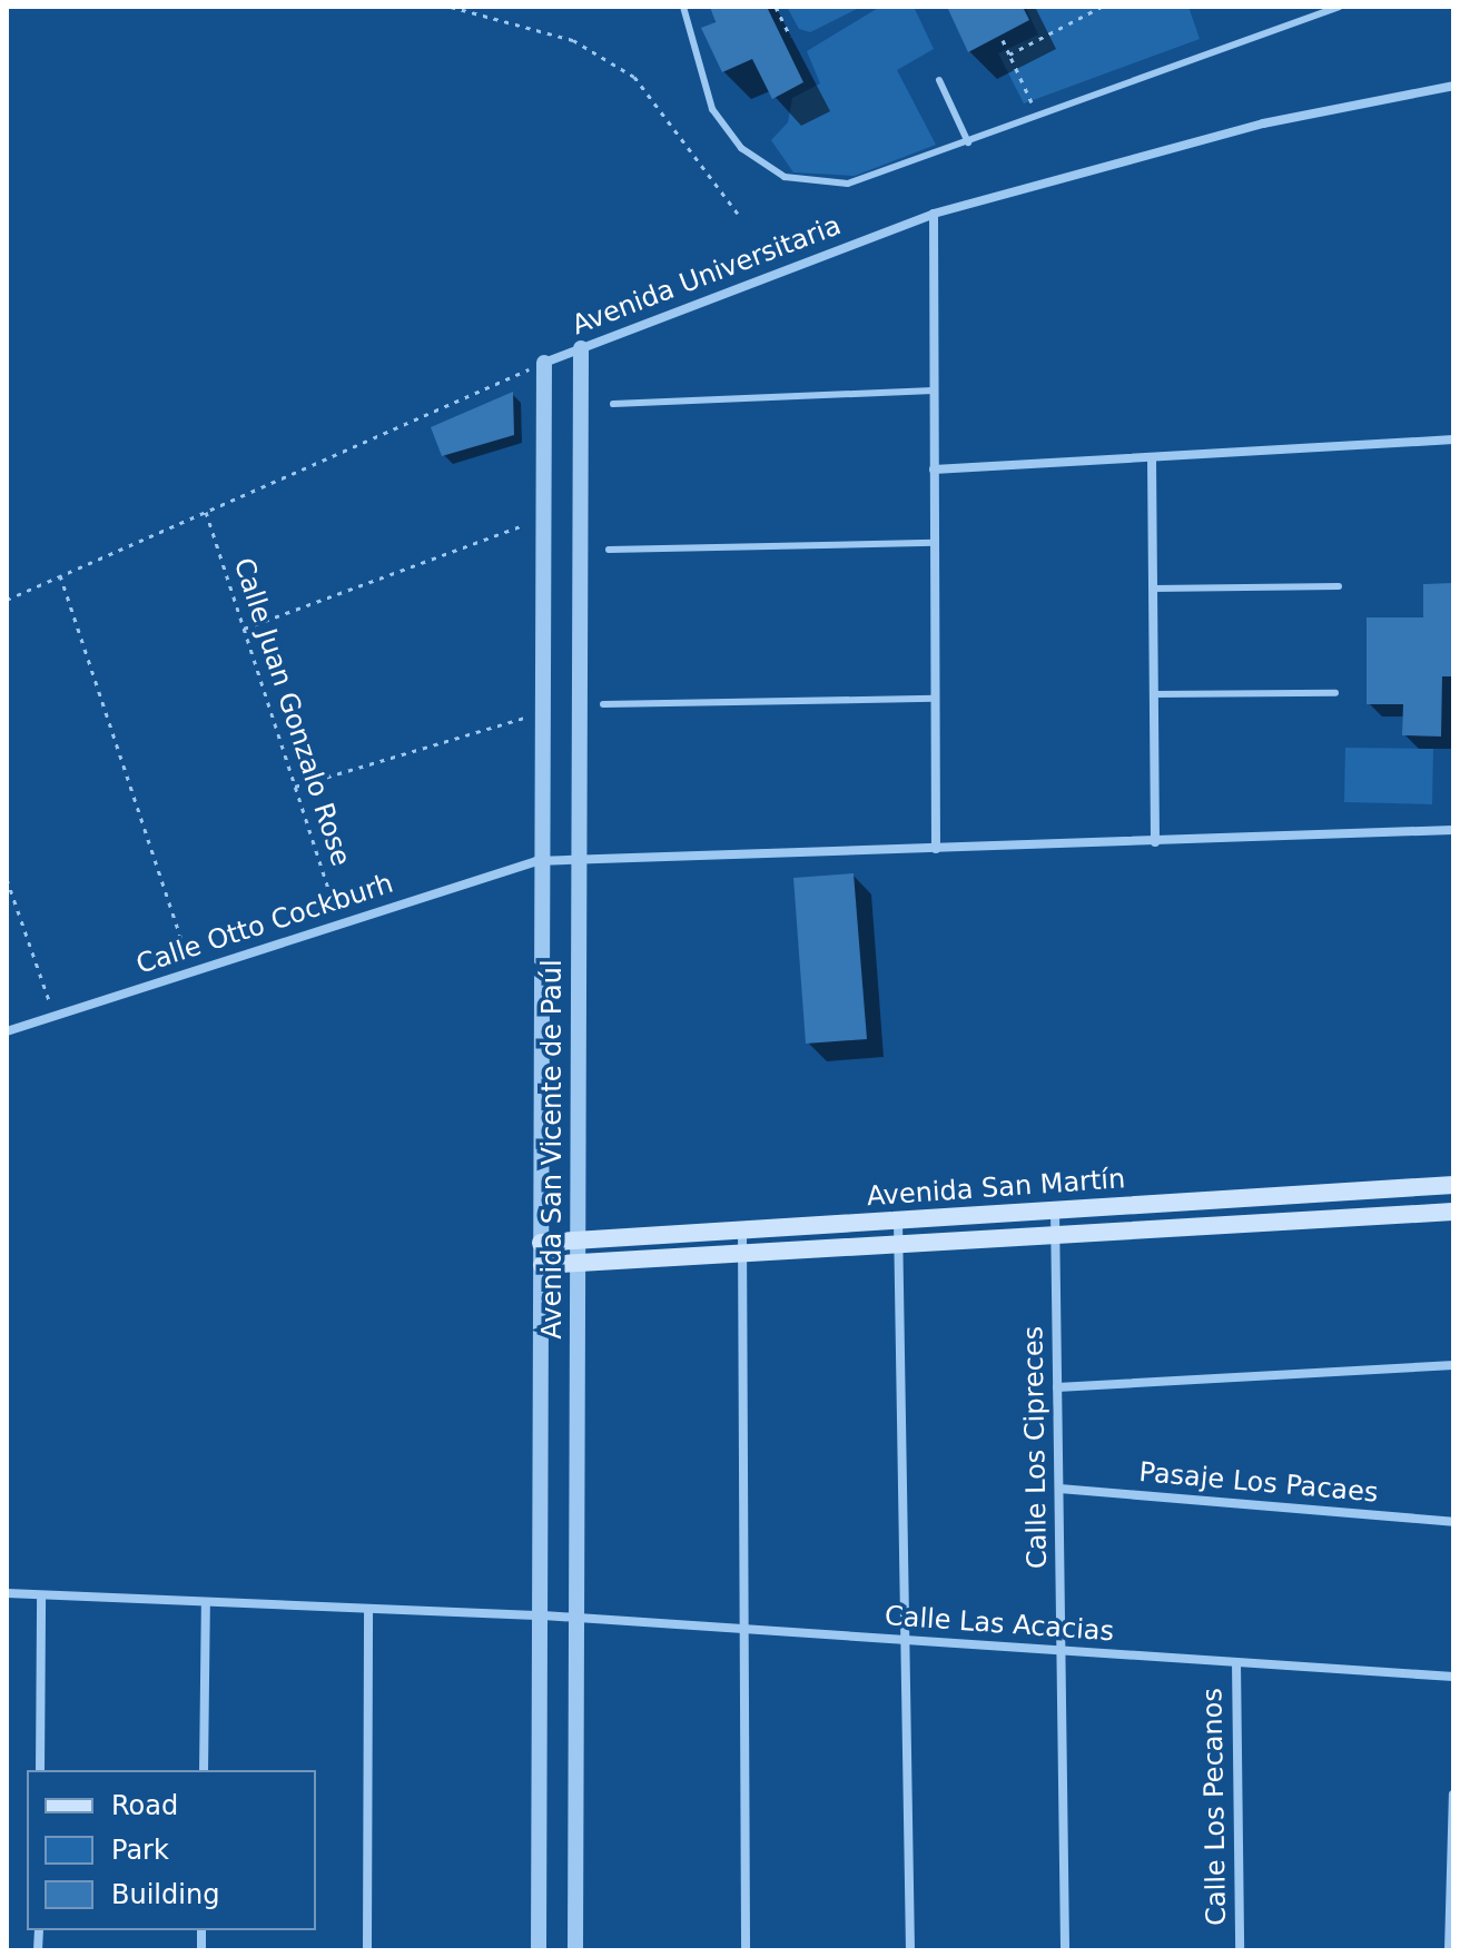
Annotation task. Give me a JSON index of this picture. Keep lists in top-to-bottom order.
{
  "streets": {
    "main road": ["Avenida San Martín"],
    "street": [
      "Avenida Universitaria",
      "Calle Otto Cockburh",
      "Avenida San Vicente de Paúl",
      "Calle Los Cipreces",
      "Pasaje Los Pacaes",
      "Calle Las Acacias",
      "Calle Los Pecanos"
    ],
    "path": ["Calle Juan Gonzalo Rose"]
  },
  "crossings": [
    ["Avenida Universitaria", "Avenida San Vicente de Paúl"],
    ["Calle Juan Gonzalo Rose", "Calle Otto Cockburh"],
    ["Avenida San Vicente de Paúl", "Avenida San Martín"],
    ["Avenida San Vicente de Paúl", "Calle Las Acacias"],
    ["Avenida San Martín", "Calle Los Cipreces"],
    ["Calle Los Cipreces", "Pasaje Los Pacaes"],
    ["Calle Los Cipreces", "Calle Las Acacias"],
    ["Calle Las Acacias", "Calle Los Pecanos"]
  ],
  "legend": ["Road", "Park", "Building"]
}
